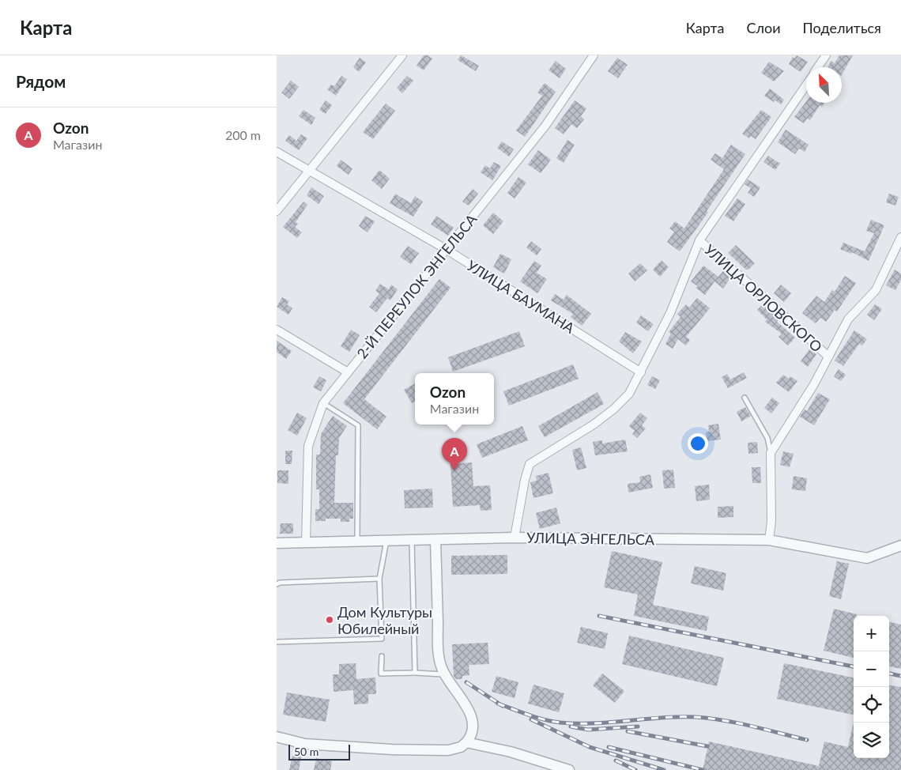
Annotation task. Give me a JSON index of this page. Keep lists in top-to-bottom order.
{
  "streets": {
    "street": [
      "2-Й ПЕРЕУЛОК ЭНГЕЛЬСА",
      "УЛИЦА БАУМАНА",
      "УЛИЦА ОРЛОВСКОГО",
      "УЛИЦА ЭНГЕЛЬСА"
    ]
  },
  "crossings": [
    ["2-Й ПЕРЕУЛОК ЭНГЕЛЬСА", "УЛИЦА БАУМАНА"],
    ["2-Й ПЕРЕУЛОК ЭНГЕЛЬСА", "УЛИЦА ЭНГЕЛЬСА"]
  ],
  "places": ["Дом Культуры Юбилейный"],
  "scale_bar": "50 m",
  "north": "top left",
  "page": {
    "header": "Карта",
    "nav": ["Карта", "Слои", "Поделиться"],
    "heading": "Рядом",
    "list": [
      {
        "mark": "A",
        "name": "Ozon",
        "note": "Магазин",
        "value": "200 m"
      }
    ],
    "popup": ["Ozon", "Магазин"],
    "pins": "A",
    "map_buttons": ["+", "−"],
    "scale": "50 m"
  }
}
